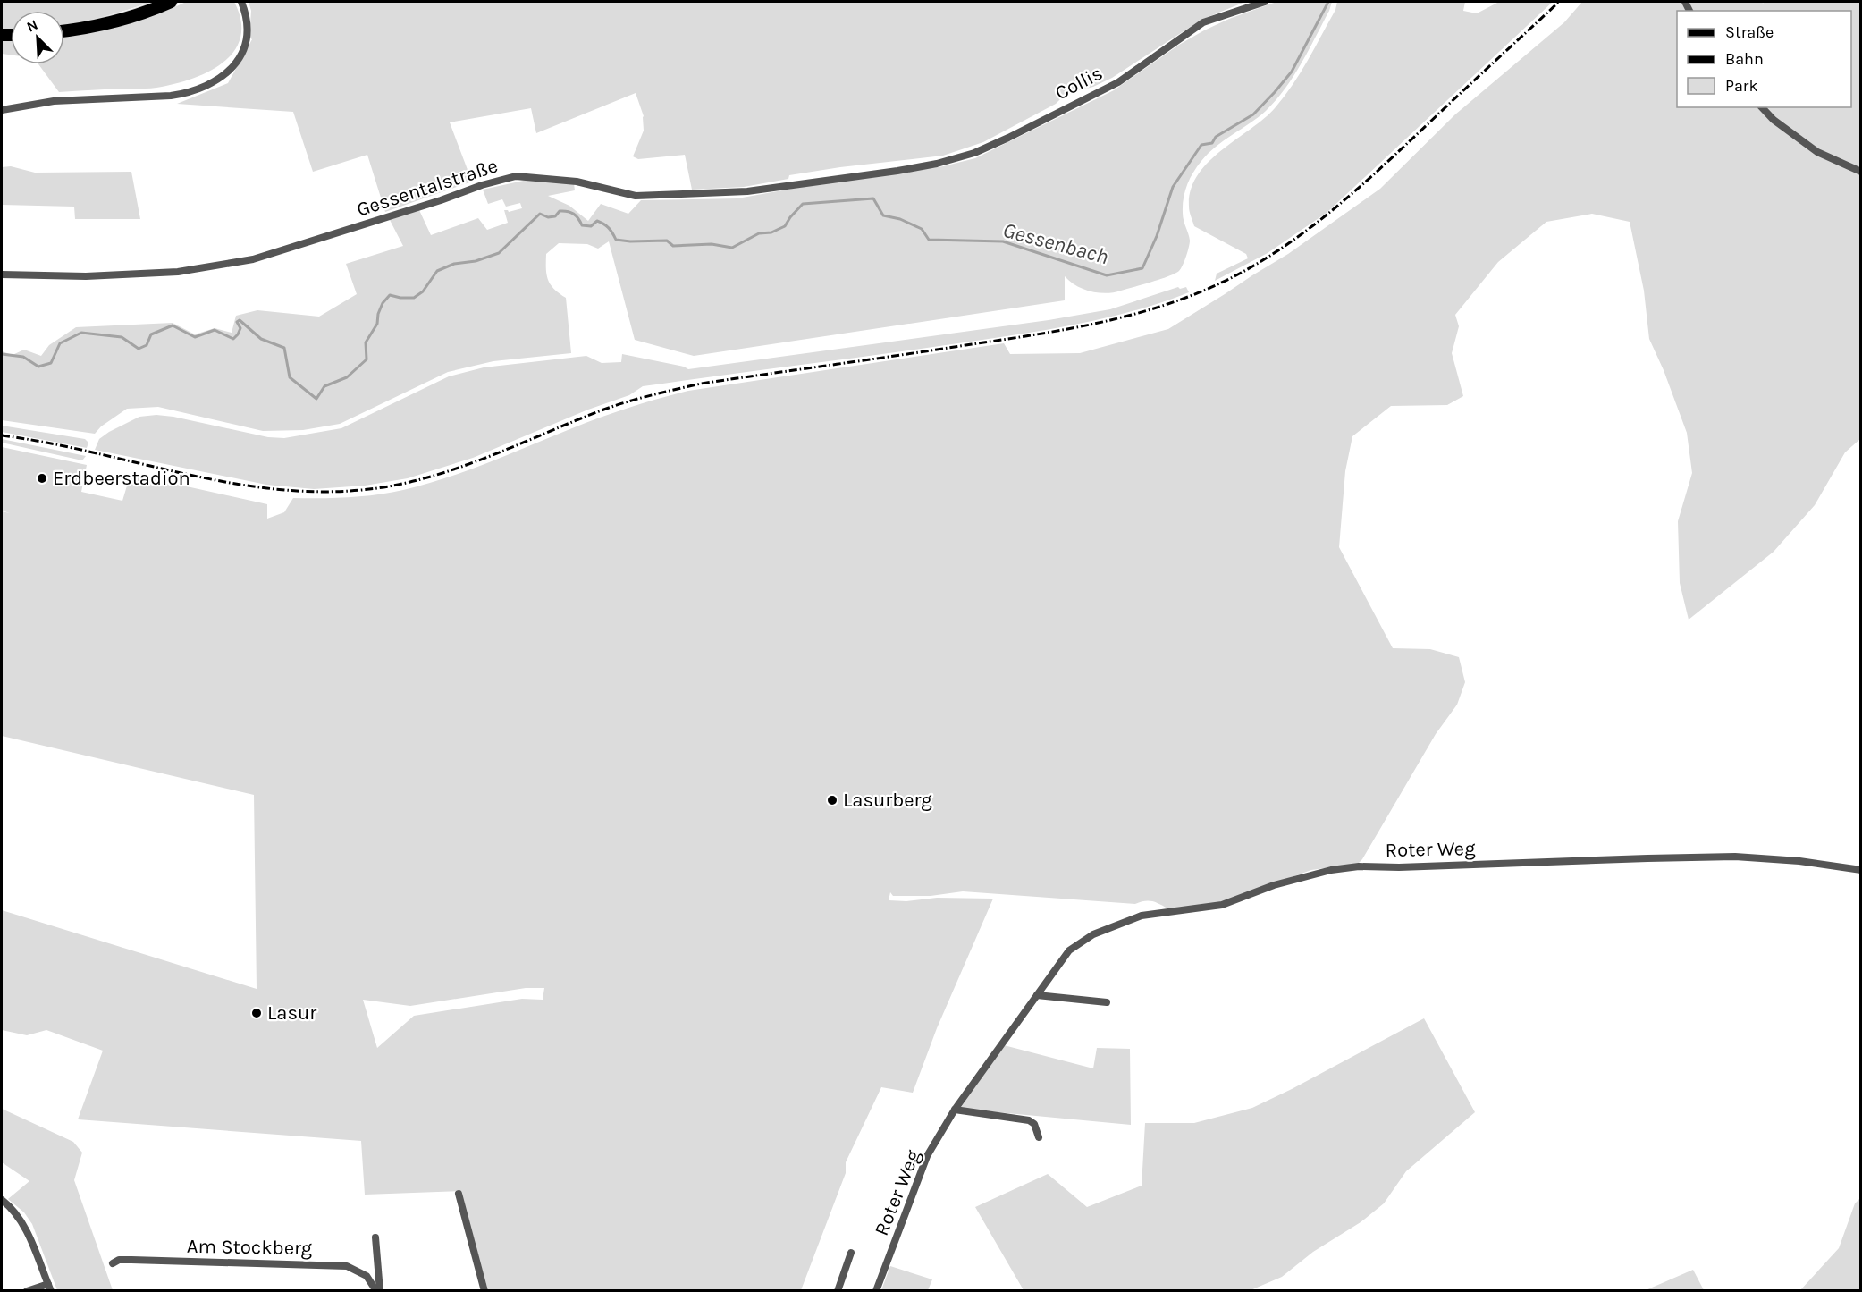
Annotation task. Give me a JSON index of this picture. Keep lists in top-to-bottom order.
{
  "streets": {
    "street": [
      "Collis",
      "Gessentalstraße",
      "Roter Weg",
      "Am Stockberg"
    ]
  },
  "crossings": [
    ["Collis", "Gessentalstraße"]
  ],
  "water": ["Gessenbach"],
  "places": ["Erdbeerstadion", "Lasurberg", "Lasur"],
  "legend": ["Straße", "Bahn", "Park"],
  "north": "top left"
}
